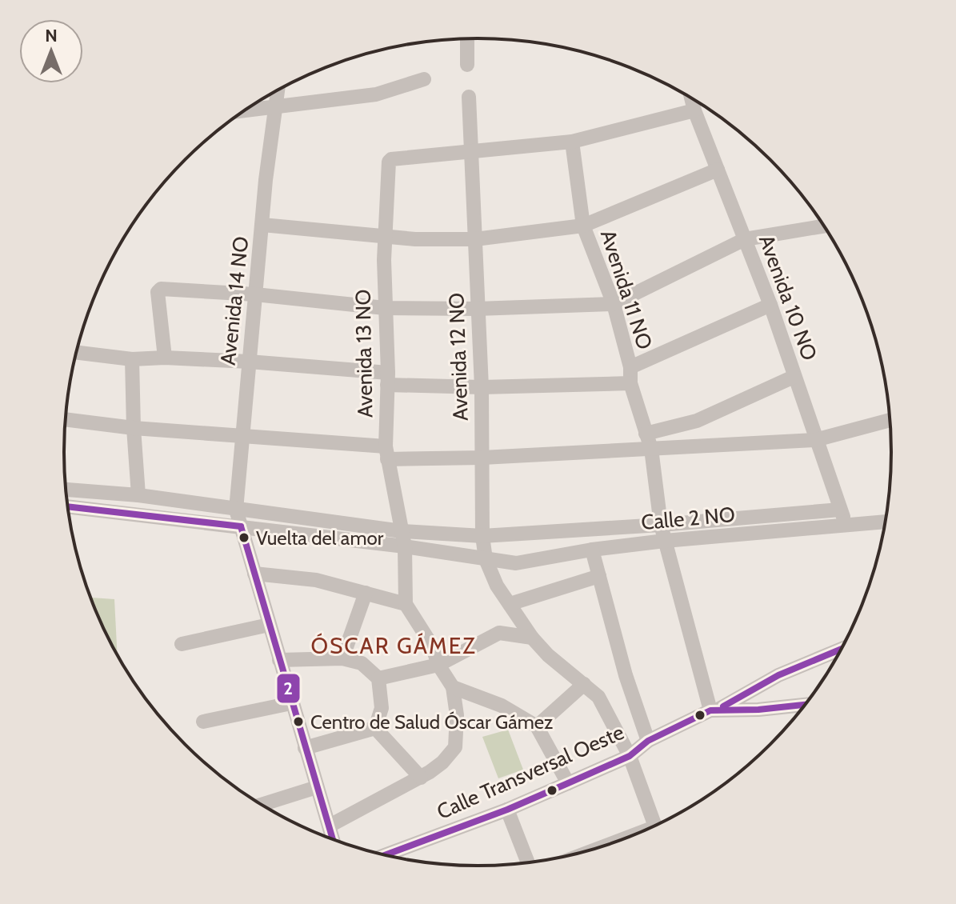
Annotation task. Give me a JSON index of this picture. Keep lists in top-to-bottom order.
{
  "streets": {
    "street": [
      "Avenida 11 NO",
      "Avenida 10 NO",
      "Avenida 14 NO",
      "Avenida 13 NO",
      "Avenida 12 NO",
      "Calle 2 NO",
      "Calle Transversal Oeste"
    ]
  },
  "crossings": [
    ["Avenida 11 NO", "Calle 2 NO"],
    ["Avenida 11 NO", "Calle Transversal Oeste"],
    ["Avenida 10 NO", "Calle 2 NO"],
    ["Avenida 13 NO", "Avenida 12 NO"],
    ["Avenida 13 NO", "Calle 2 NO"],
    ["Avenida 12 NO", "Calle 2 NO"],
    ["Avenida 12 NO", "Calle Transversal Oeste"]
  ],
  "districts": ["ÓSCAR GÁMEZ"],
  "places": ["Vuelta del amor", "Centro de Salud Óscar Gámez"],
  "lines": ["transit line 2"],
  "north": "top"
}
